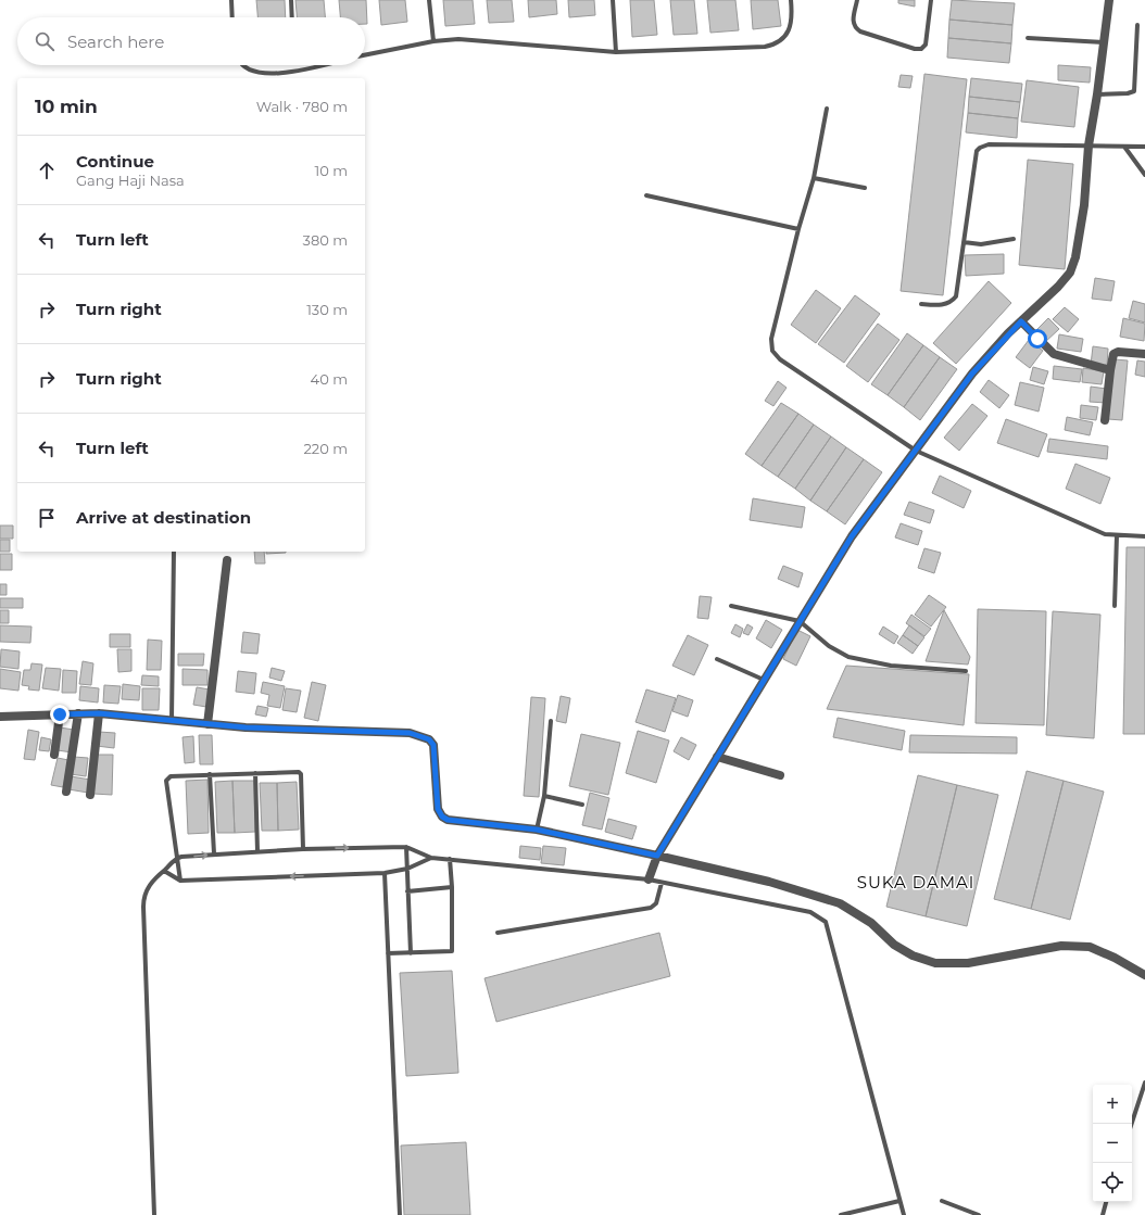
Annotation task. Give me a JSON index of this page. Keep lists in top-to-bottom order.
{
  "districts": ["SUKA DAMAI"],
  "page": {
    "search": "Search here",
    "heading": ["10 min", "Walk · 780 m"],
    "list": [
      ["Continue", "Gang Haji Nasa", "10 m"],
      ["Turn left", "380 m"],
      ["Turn right", "130 m"],
      ["Turn right", "40 m"],
      ["Turn left", "220 m"],
      "Arrive at destination"
    ],
    "map_buttons": ["+", "−"]
  }
}
